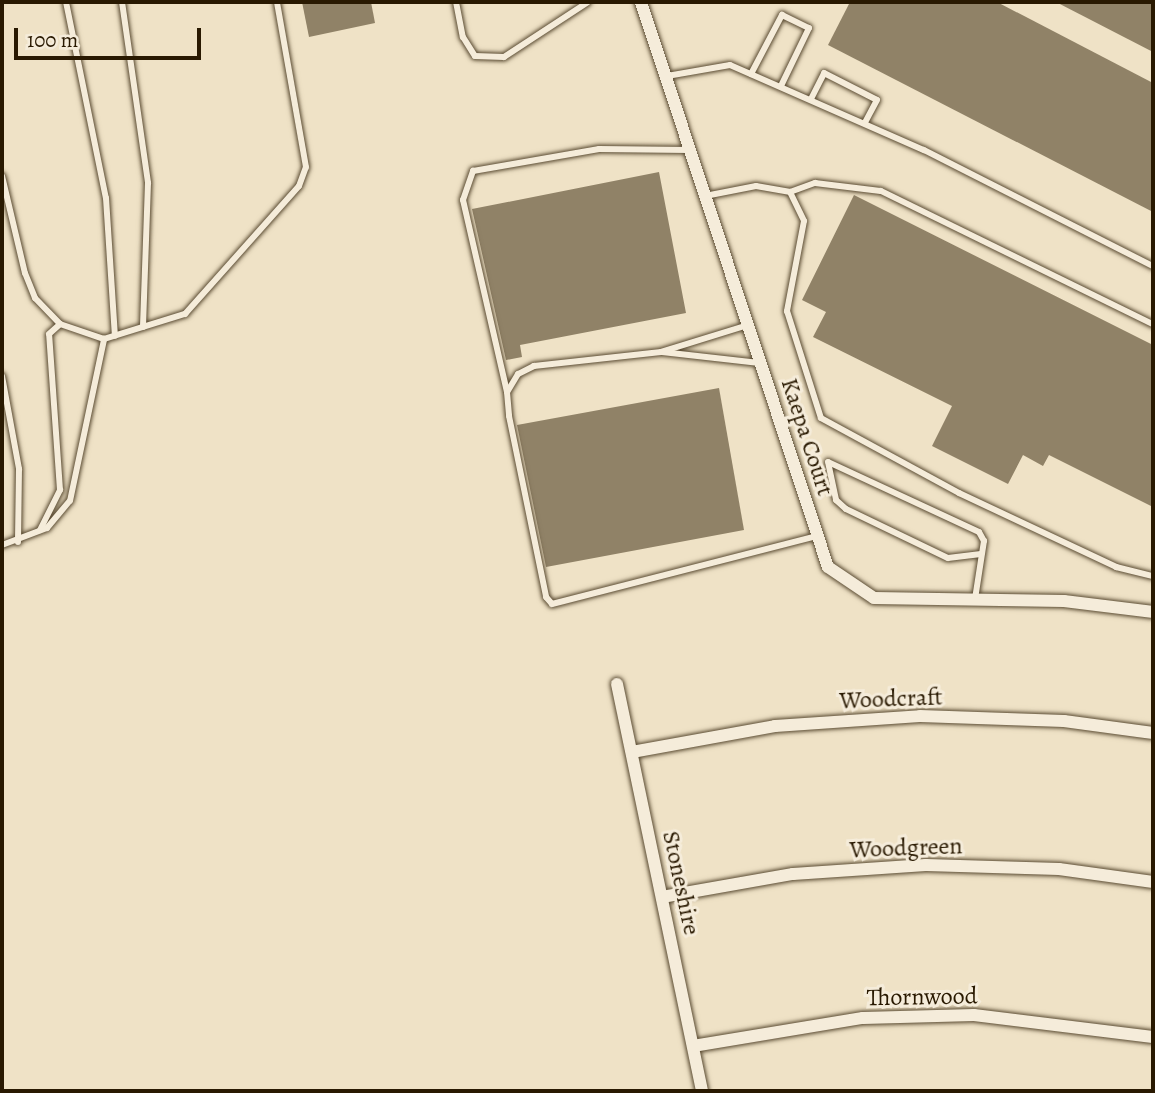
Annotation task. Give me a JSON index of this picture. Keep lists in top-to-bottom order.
{
  "streets": {
    "street": [
      "Kaepa Court",
      "Woodcraft",
      "Woodgreen",
      "Stoneshire",
      "Thornwood"
    ]
  },
  "crossings": [
    ["Woodcraft", "Stoneshire"],
    ["Woodgreen", "Stoneshire"],
    ["Stoneshire", "Thornwood"]
  ],
  "scale_bar": "100 m"
}
